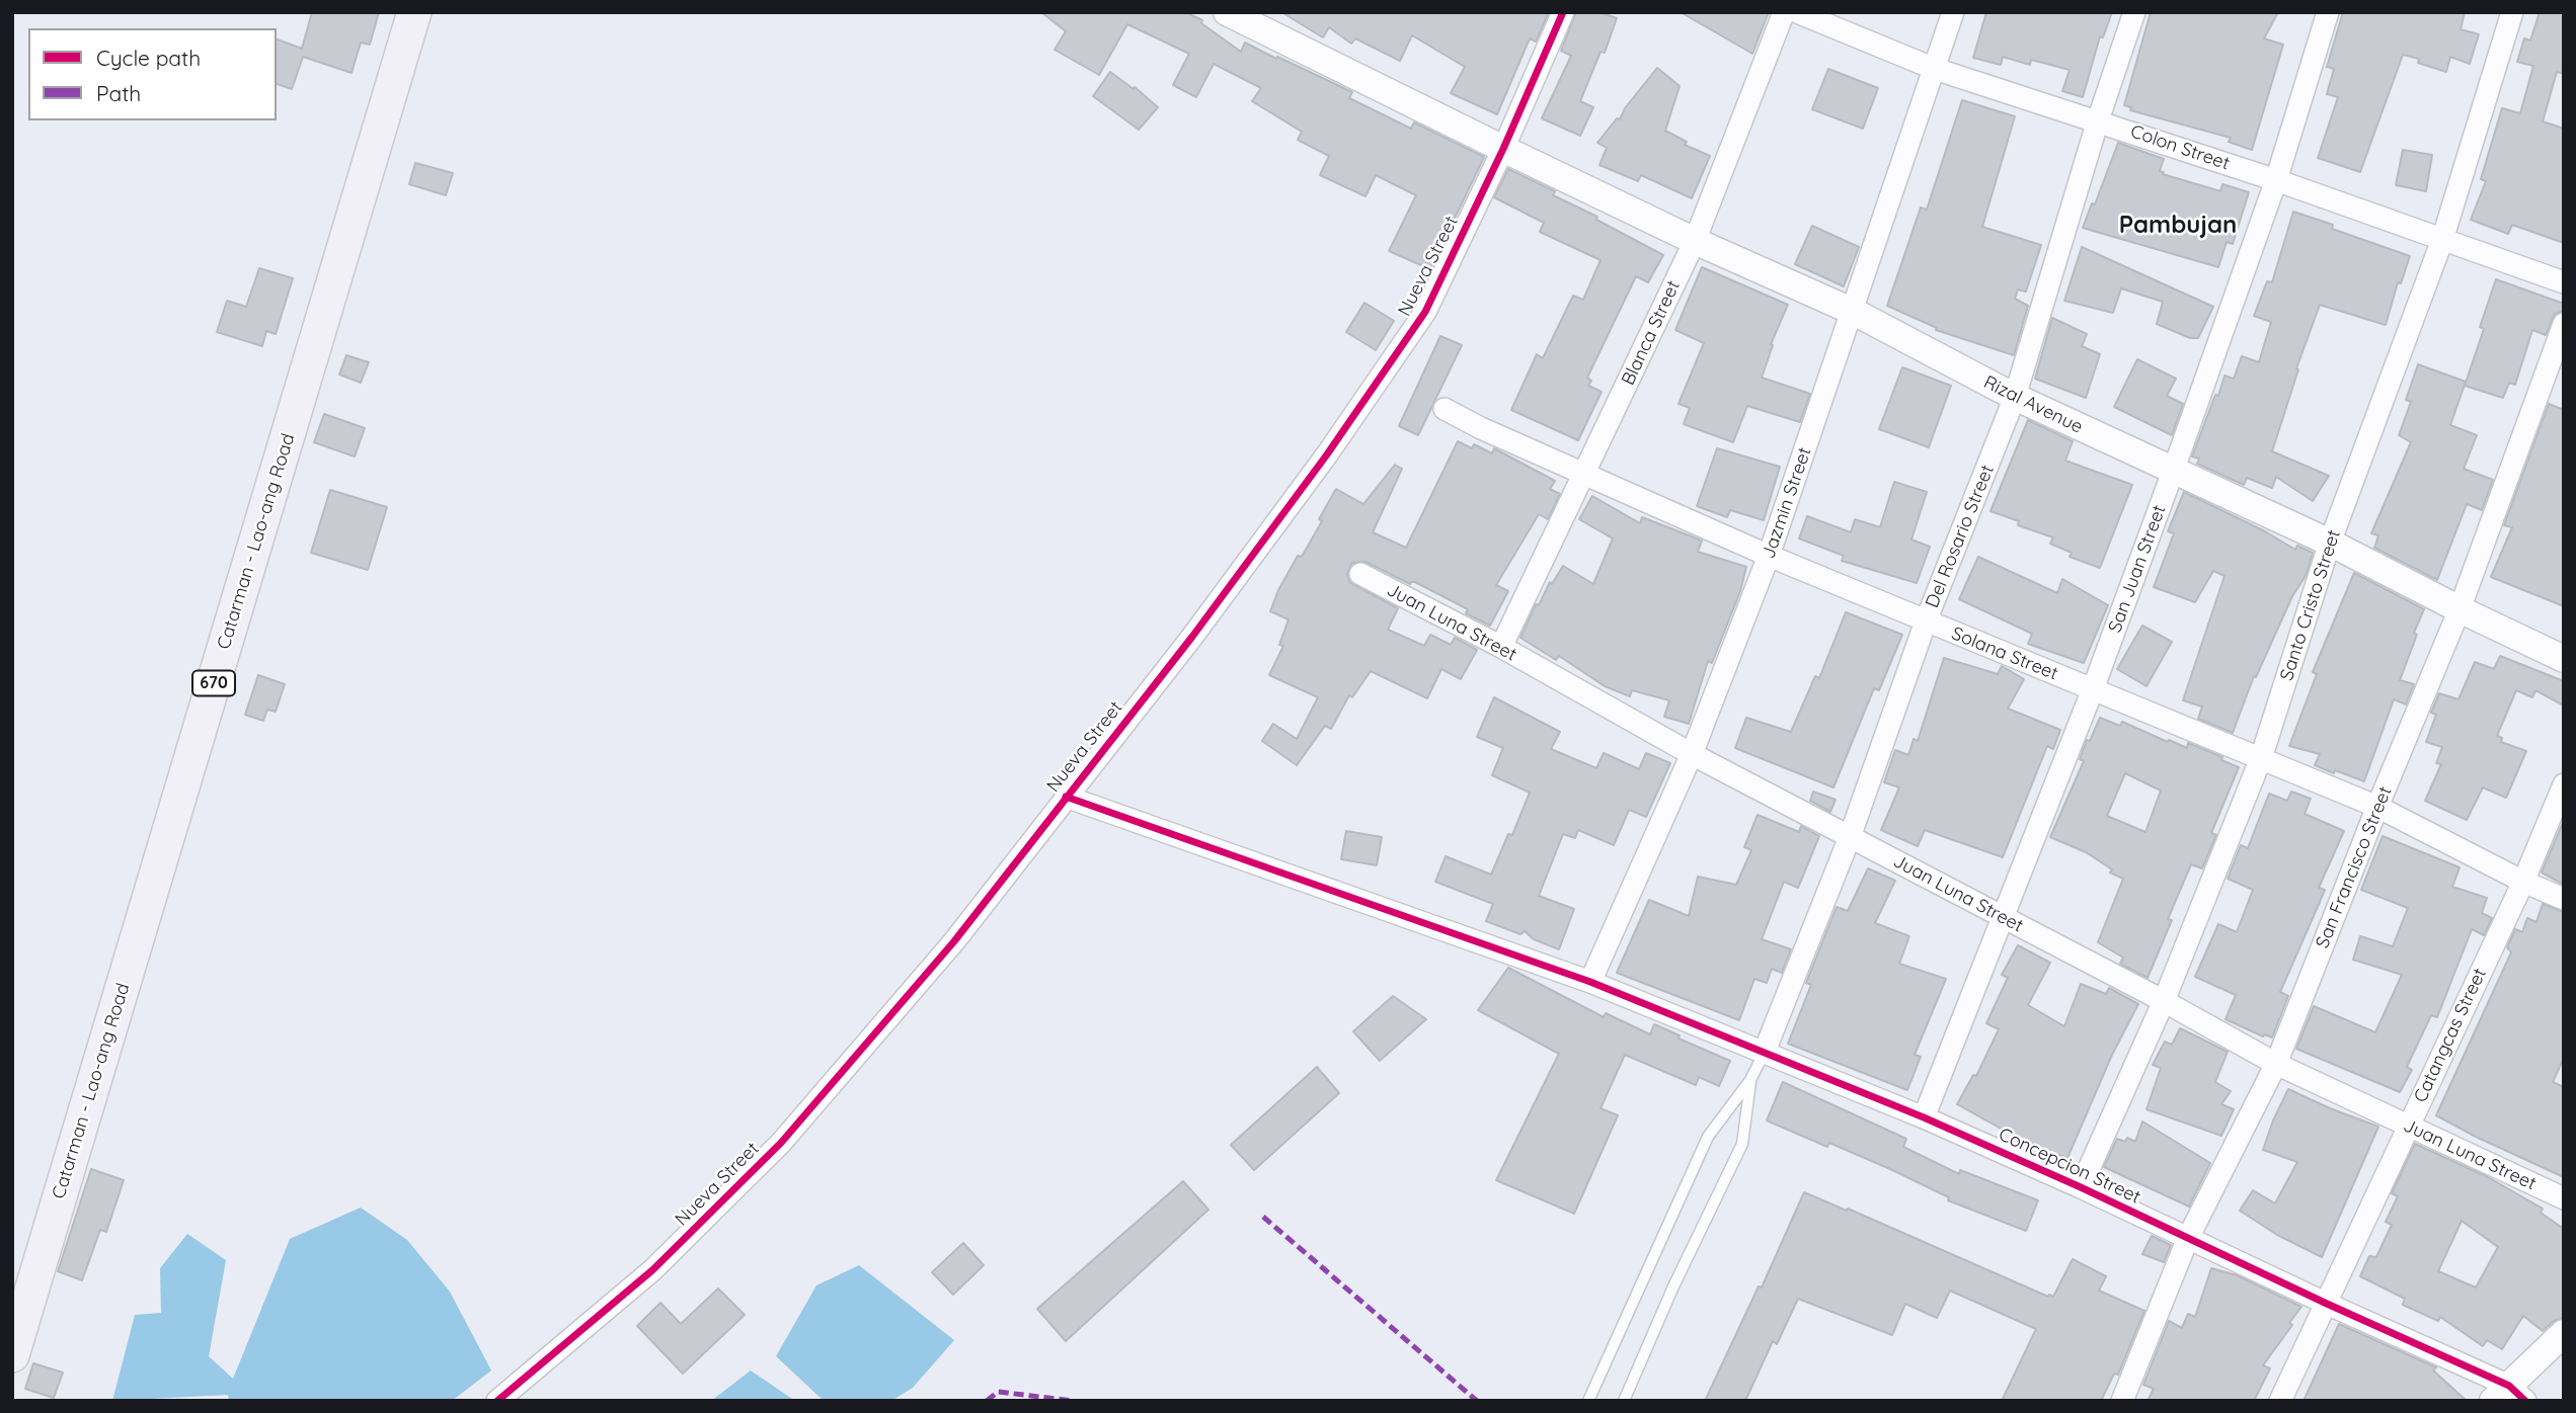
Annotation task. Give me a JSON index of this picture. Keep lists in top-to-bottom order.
{
  "streets": {
    "main road": ["Catarman - Lao-ang Road", "670"],
    "street": [
      "Colon Street",
      "Nueva Street",
      "Blanca Street",
      "Rizal Avenue",
      "Jazmin Street",
      "Del Rosario Street",
      "San Juan Street",
      "Santo Cristo Street",
      "Juan Luna Street",
      "Solana Street",
      "San Francisco Street",
      "Catangcas Street",
      "Concepcion Street"
    ]
  },
  "crossings": [
    ["Colon Street", "Jazmin Street"],
    ["Colon Street", "Del Rosario Street"],
    ["Colon Street", "San Juan Street"],
    ["Colon Street", "Santo Cristo Street"],
    ["Nueva Street", "Rizal Avenue"],
    ["Nueva Street", "Concepcion Street"],
    ["Blanca Street", "Rizal Avenue"],
    ["Blanca Street", "Juan Luna Street"],
    ["Blanca Street", "Solana Street"],
    ["Rizal Avenue", "Jazmin Street"],
    ["Rizal Avenue", "Del Rosario Street"],
    ["Rizal Avenue", "San Juan Street"],
    ["Rizal Avenue", "Santo Cristo Street"],
    ["Rizal Avenue", "San Francisco Street"],
    ["Jazmin Street", "Juan Luna Street"],
    ["Jazmin Street", "Solana Street"],
    ["Jazmin Street", "Concepcion Street"],
    ["Del Rosario Street", "Juan Luna Street"],
    ["Del Rosario Street", "Solana Street"],
    ["Del Rosario Street", "Concepcion Street"],
    ["San Juan Street", "Juan Luna Street"],
    ["San Juan Street", "Solana Street"],
    ["San Juan Street", "Concepcion Street"],
    ["Santo Cristo Street", "Juan Luna Street"],
    ["Santo Cristo Street", "Solana Street"],
    ["Santo Cristo Street", "Concepcion Street"],
    ["Juan Luna Street", "San Francisco Street"],
    ["Juan Luna Street", "Catangcas Street"],
    ["Solana Street", "San Francisco Street"],
    ["Solana Street", "Catangcas Street"],
    ["San Francisco Street", "Concepcion Street"],
    ["Catangcas Street", "Concepcion Street"]
  ],
  "districts": ["Pambujan"],
  "legend": ["Cycle path", "Path"]
}
